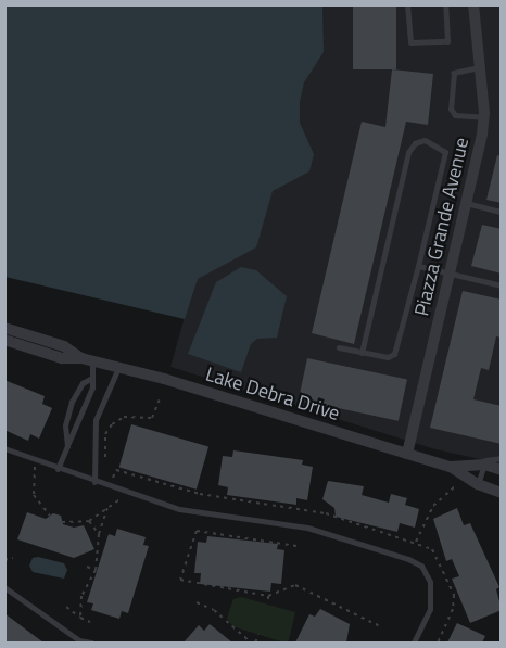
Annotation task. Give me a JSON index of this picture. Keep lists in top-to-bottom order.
{
  "streets": {
    "street": ["Piazza Grande Avenue", "Lake Debra Drive"]
  },
  "crossings": [
    ["Piazza Grande Avenue", "Lake Debra Drive"]
  ]
}
